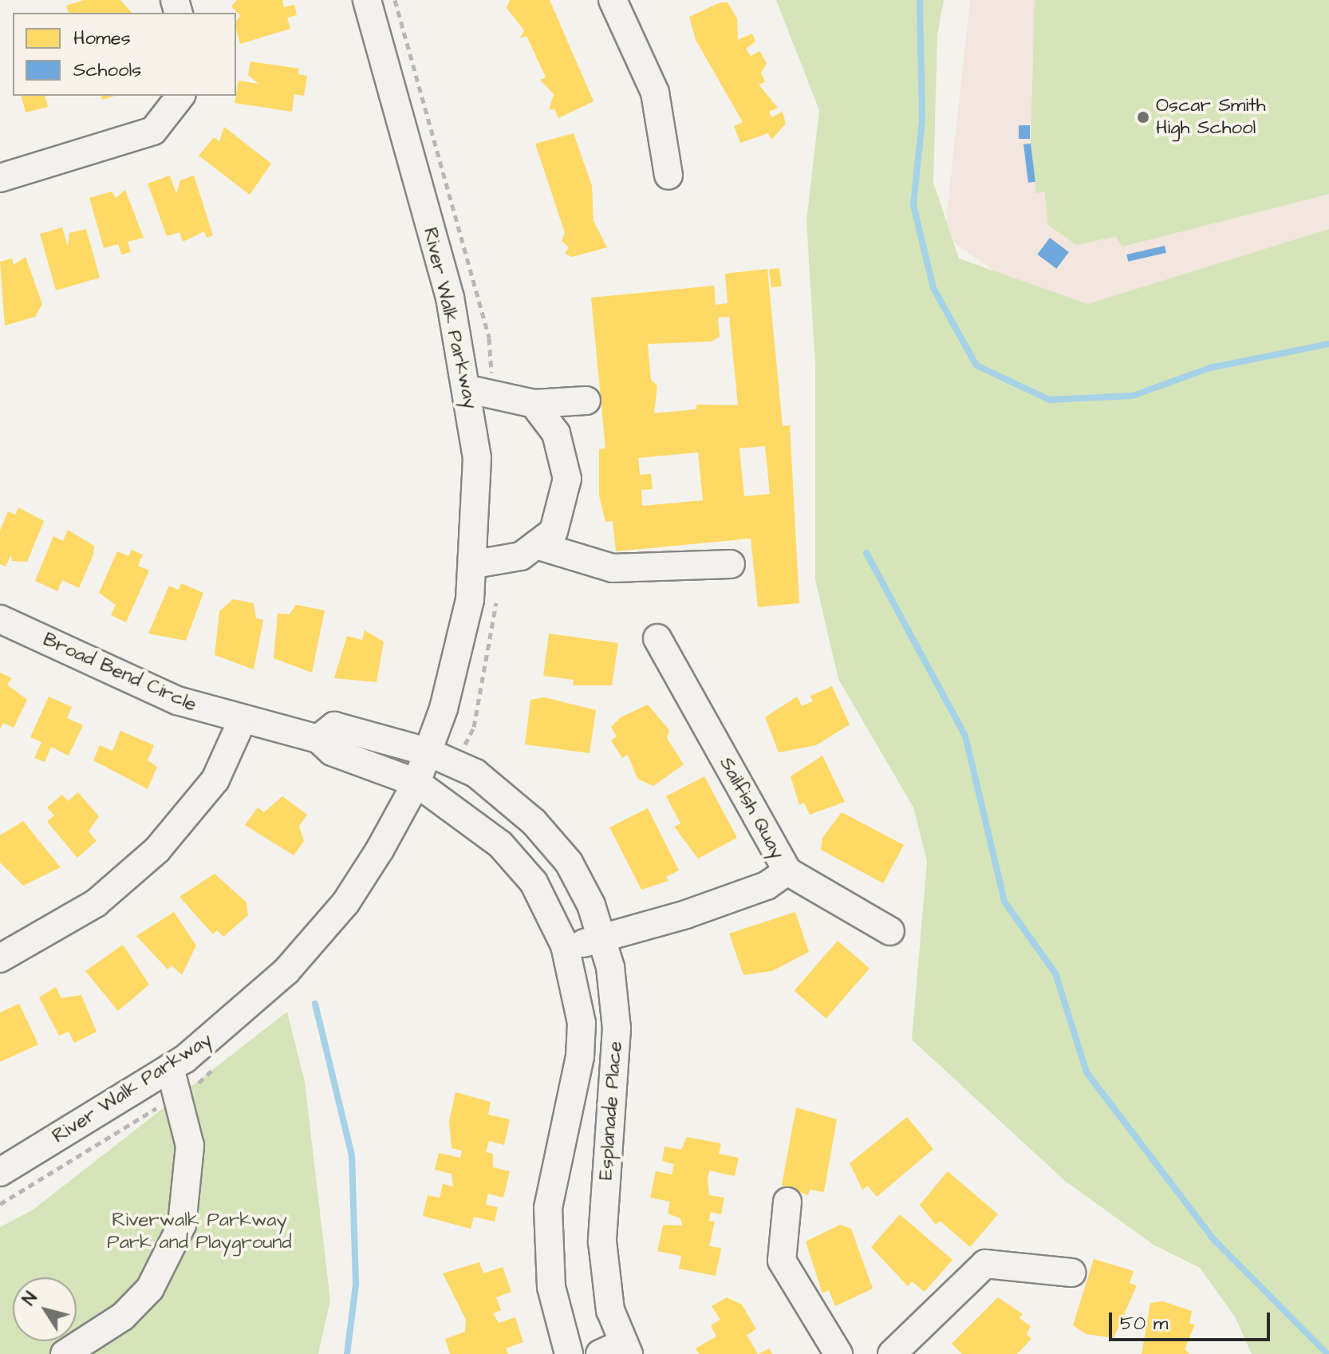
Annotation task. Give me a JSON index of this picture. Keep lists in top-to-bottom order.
{
  "streets": {
    "street": [
      "River Walk Parkway",
      "Broad Bend Circle",
      "Sailfish Quay",
      "Esplanade Place"
    ]
  },
  "crossings": [
    ["River Walk Parkway", "Broad Bend Circle"],
    ["River Walk Parkway", "Esplanade Place"],
    ["Broad Bend Circle", "Esplanade Place"],
    ["Sailfish Quay", "Esplanade Place"]
  ],
  "parks": ["Riverwalk Parkway Park and Playground"],
  "places": ["Oscar Smith High School"],
  "legend": ["Homes", "Schools"],
  "scale_bar": "50 m",
  "north": "top left"
}
